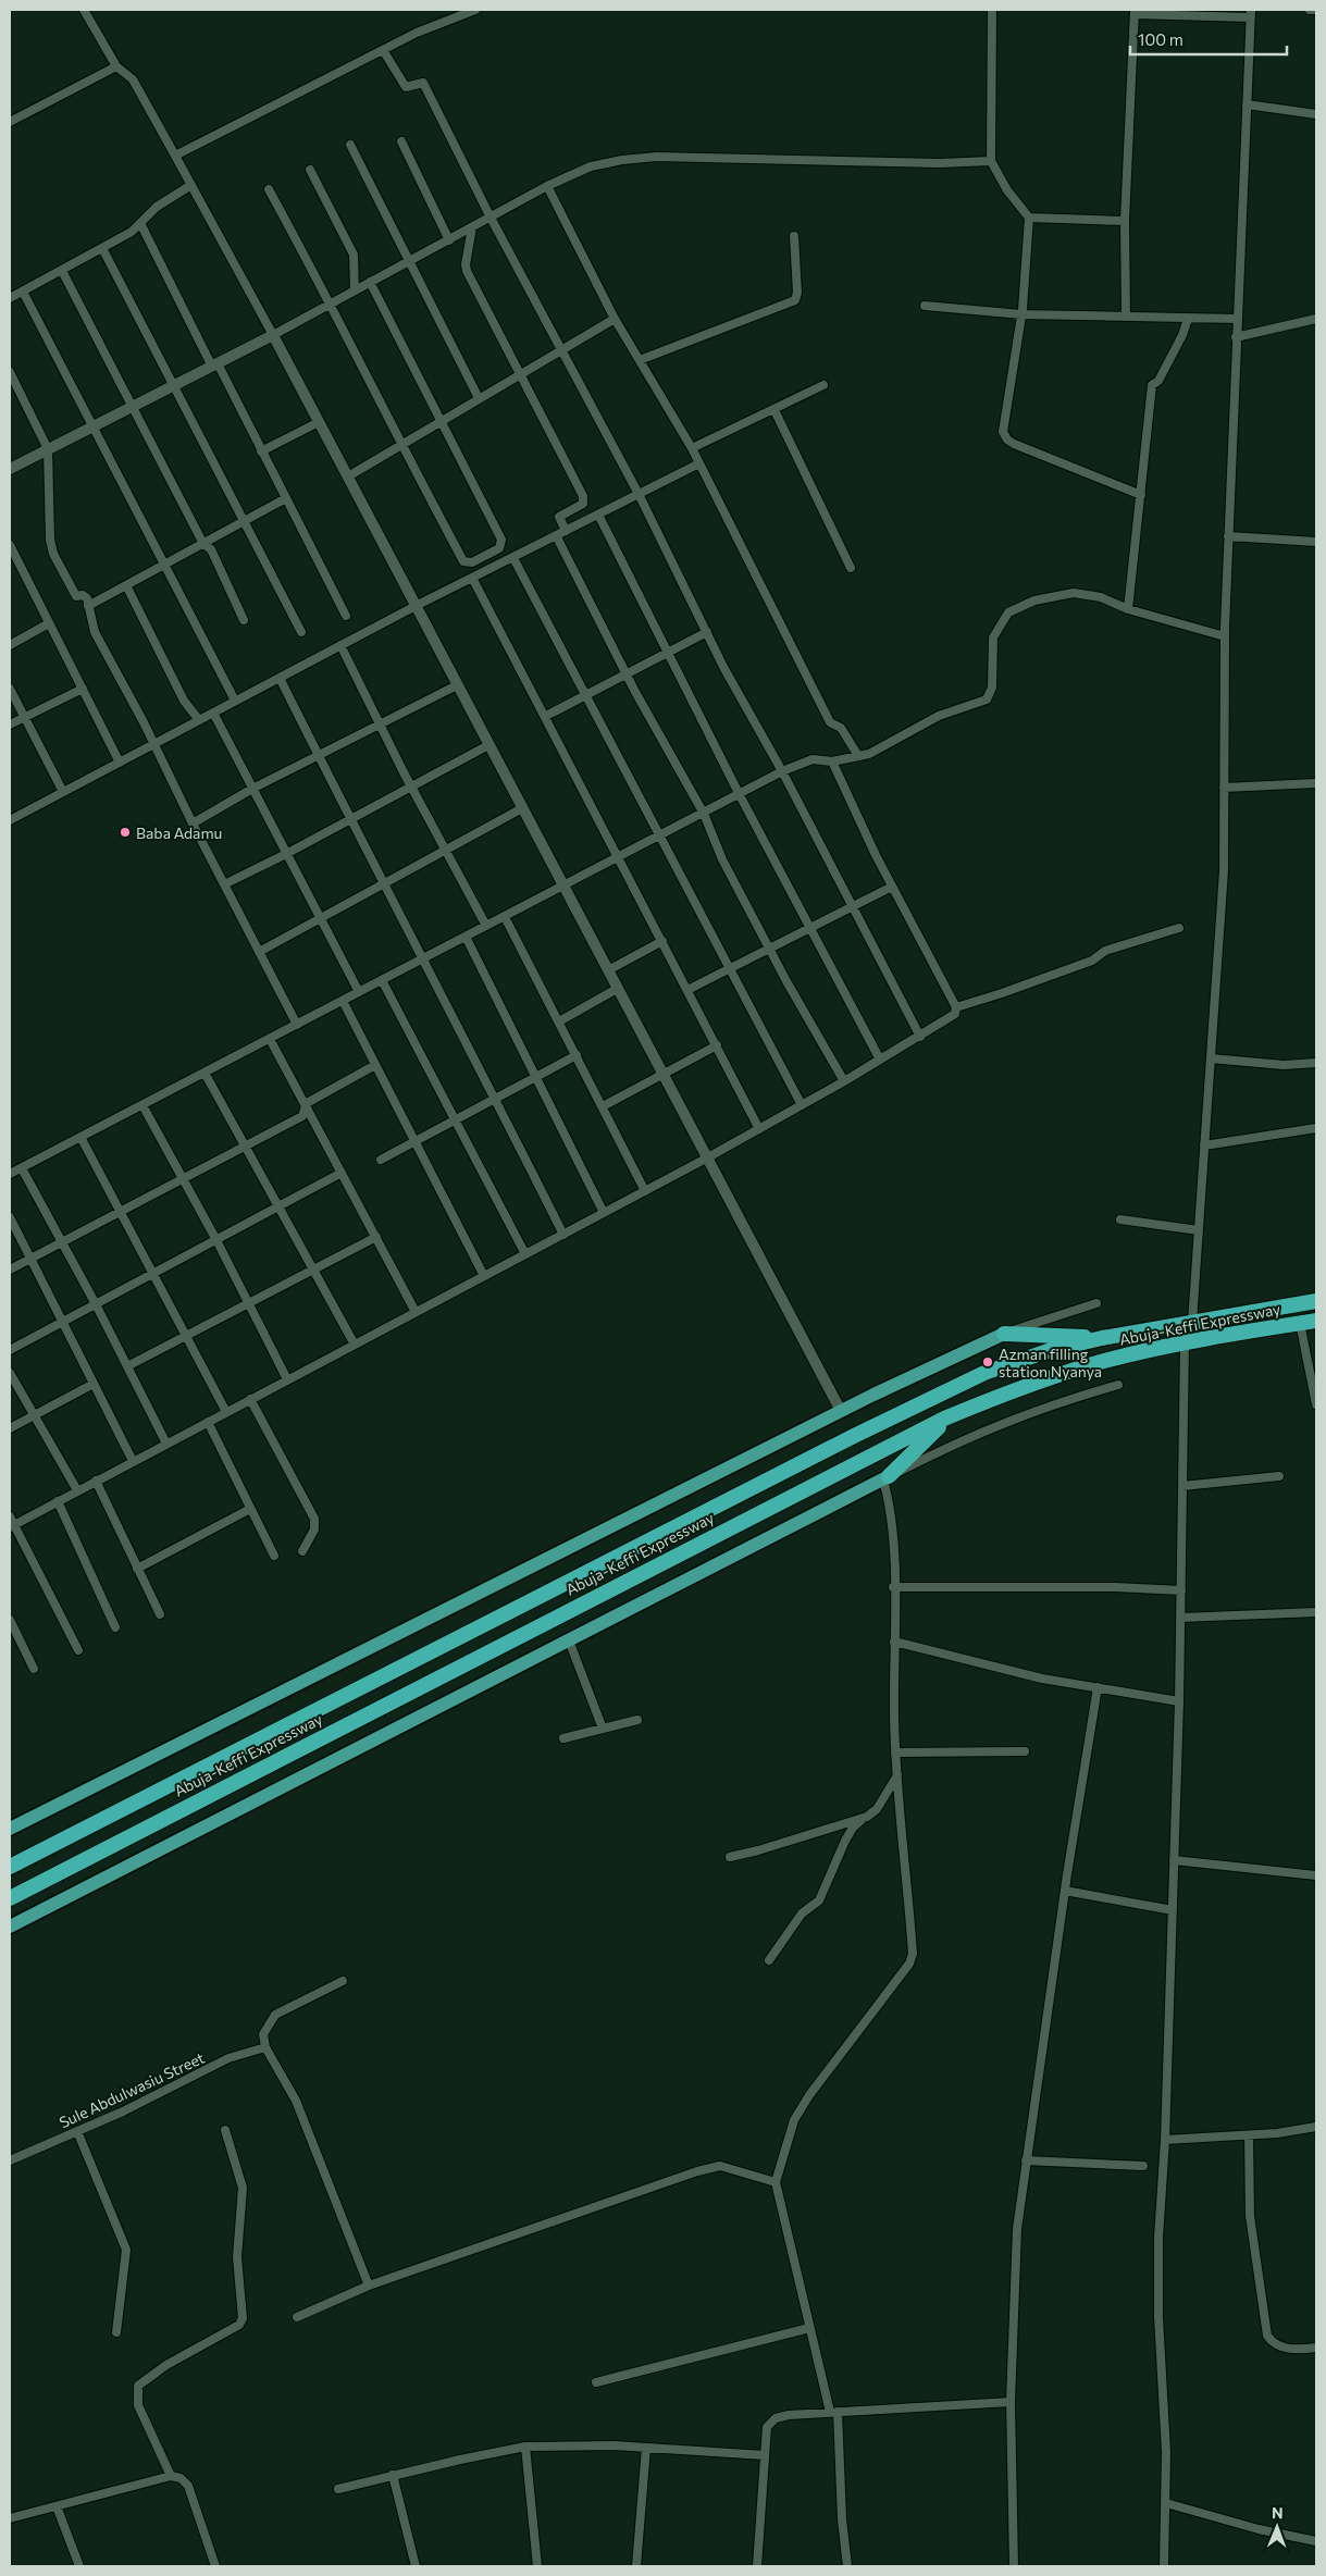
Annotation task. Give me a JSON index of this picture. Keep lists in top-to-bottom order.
{
  "streets": {
    "highway": ["Abuja-Keffi Expressway"],
    "street": ["Sule Abdulwasiu Street"]
  },
  "places": ["Baba Adamu", "Azman filling station Nyanya"],
  "scale_bar": "100 m",
  "north": "top"
}
